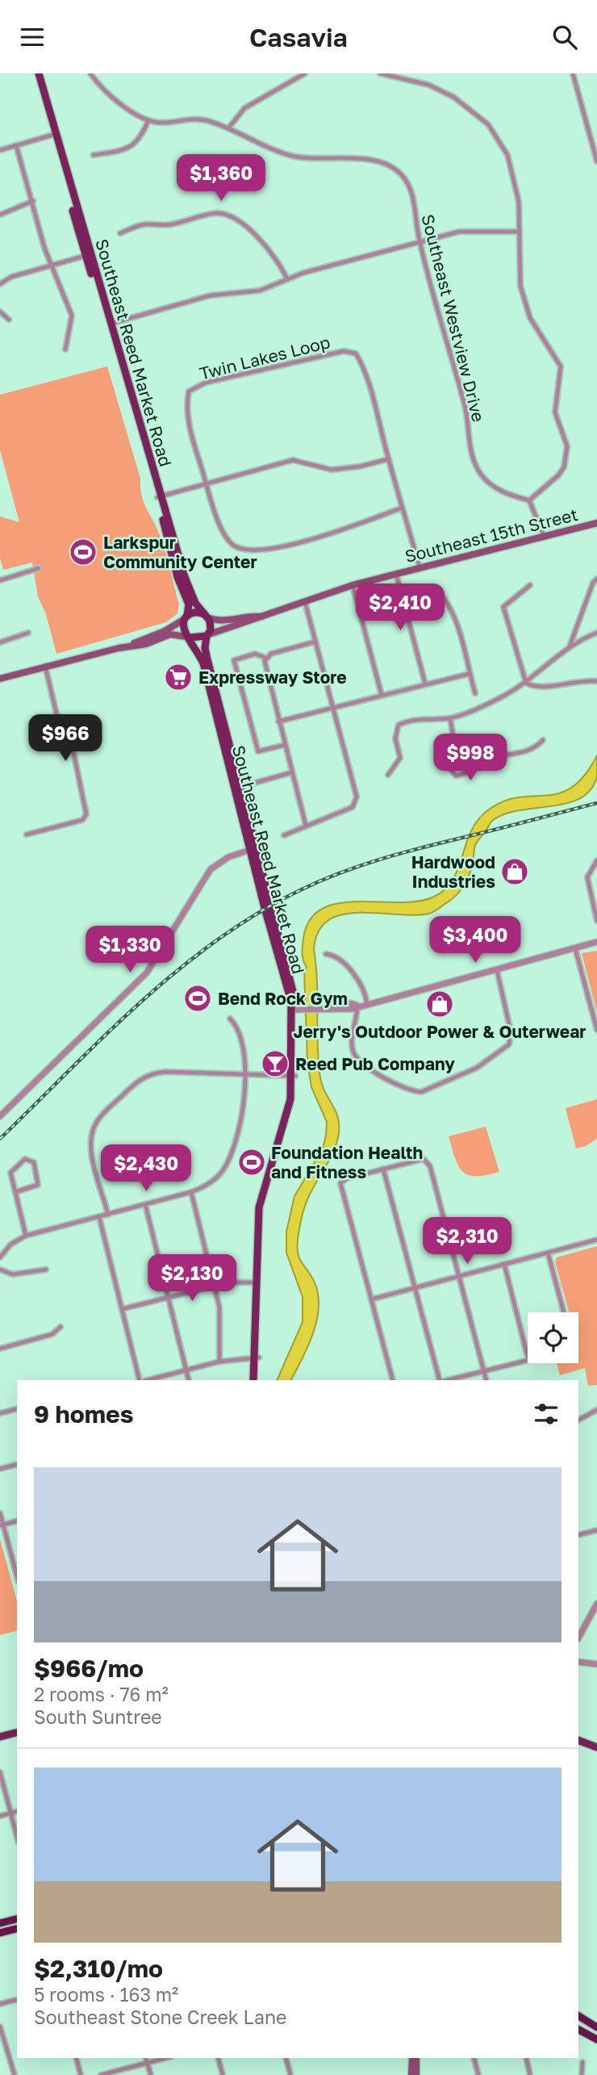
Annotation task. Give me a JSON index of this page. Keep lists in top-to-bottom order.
{
  "streets": {
    "main road": ["Southeast Reed Market Road", "Southeast 15th Street"],
    "street": ["Southeast Westview Drive", "Twin Lakes Loop"]
  },
  "crossings": [
    ["Southeast Reed Market Road", "Southeast 15th Street"],
    ["Twin Lakes Loop", "Southeast 15th Street"]
  ],
  "places": {
    "sports": ["Larkspur Community Center", "Bend Rock Gym", "Foundation Health and Fitness"],
    "supermarket": ["Expressway Store"],
    "shop": ["Hardwood Industries", "Jerry's Outdoor Power & Outerwear"],
    "bar": ["Reed Pub Company"]
  },
  "page": {
    "header": "Casavia",
    "price": [
      "$1,360",
      "$2,410",
      "$966",
      "$998",
      "$3,400",
      "$1,330",
      "$2,430",
      "$2,310",
      "$2,130"
    ],
    "heading": "9 homes",
    "list": [
      {
        "name": "$966/mo",
        "note": "2 rooms · 76 m² · South Suntree"
      },
      {
        "name": "$2,310/mo",
        "note": "5 rooms · 163 m² · Southeast Stone Creek Lane"
      }
    ]
  }
}
